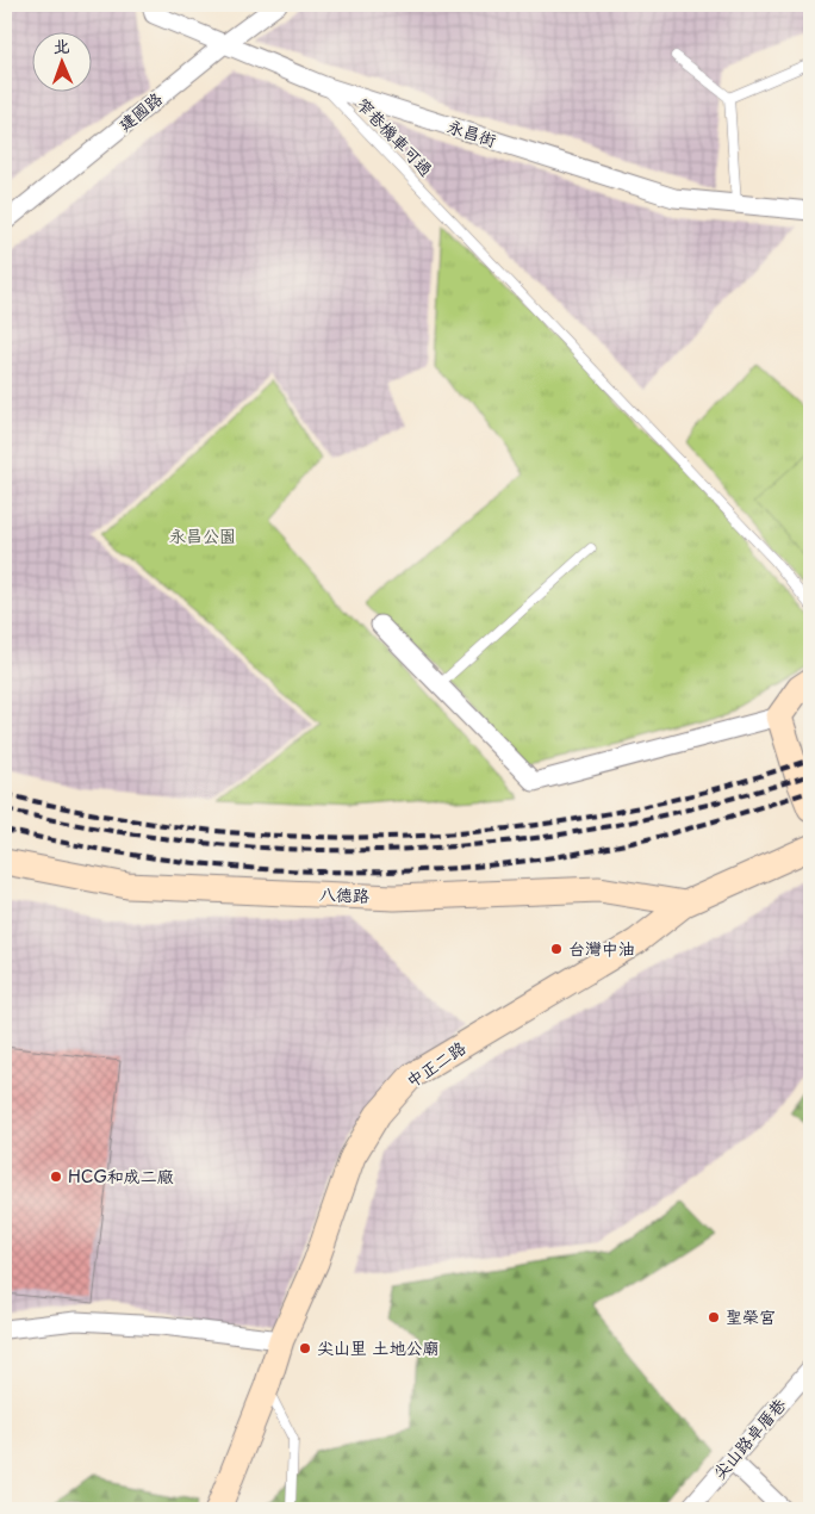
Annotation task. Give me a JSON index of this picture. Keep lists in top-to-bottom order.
{
  "streets": {
    "street": [
      "建國路",
      "永昌街",
      "八德路",
      "中正二路",
      "尖山路卓厝巷"
    ],
    "lane": ["窄巷機車可過"]
  },
  "crossings": [
    ["建國路", "永昌街"],
    ["永昌街", "窄巷機車可過"],
    ["八德路", "中正二路"]
  ],
  "parks": ["永昌公園"],
  "places": [
    "台灣中油",
    "HCG和成二廠",
    "聖榮宮",
    "尖山里 土地公廟"
  ],
  "north": "top"
}
